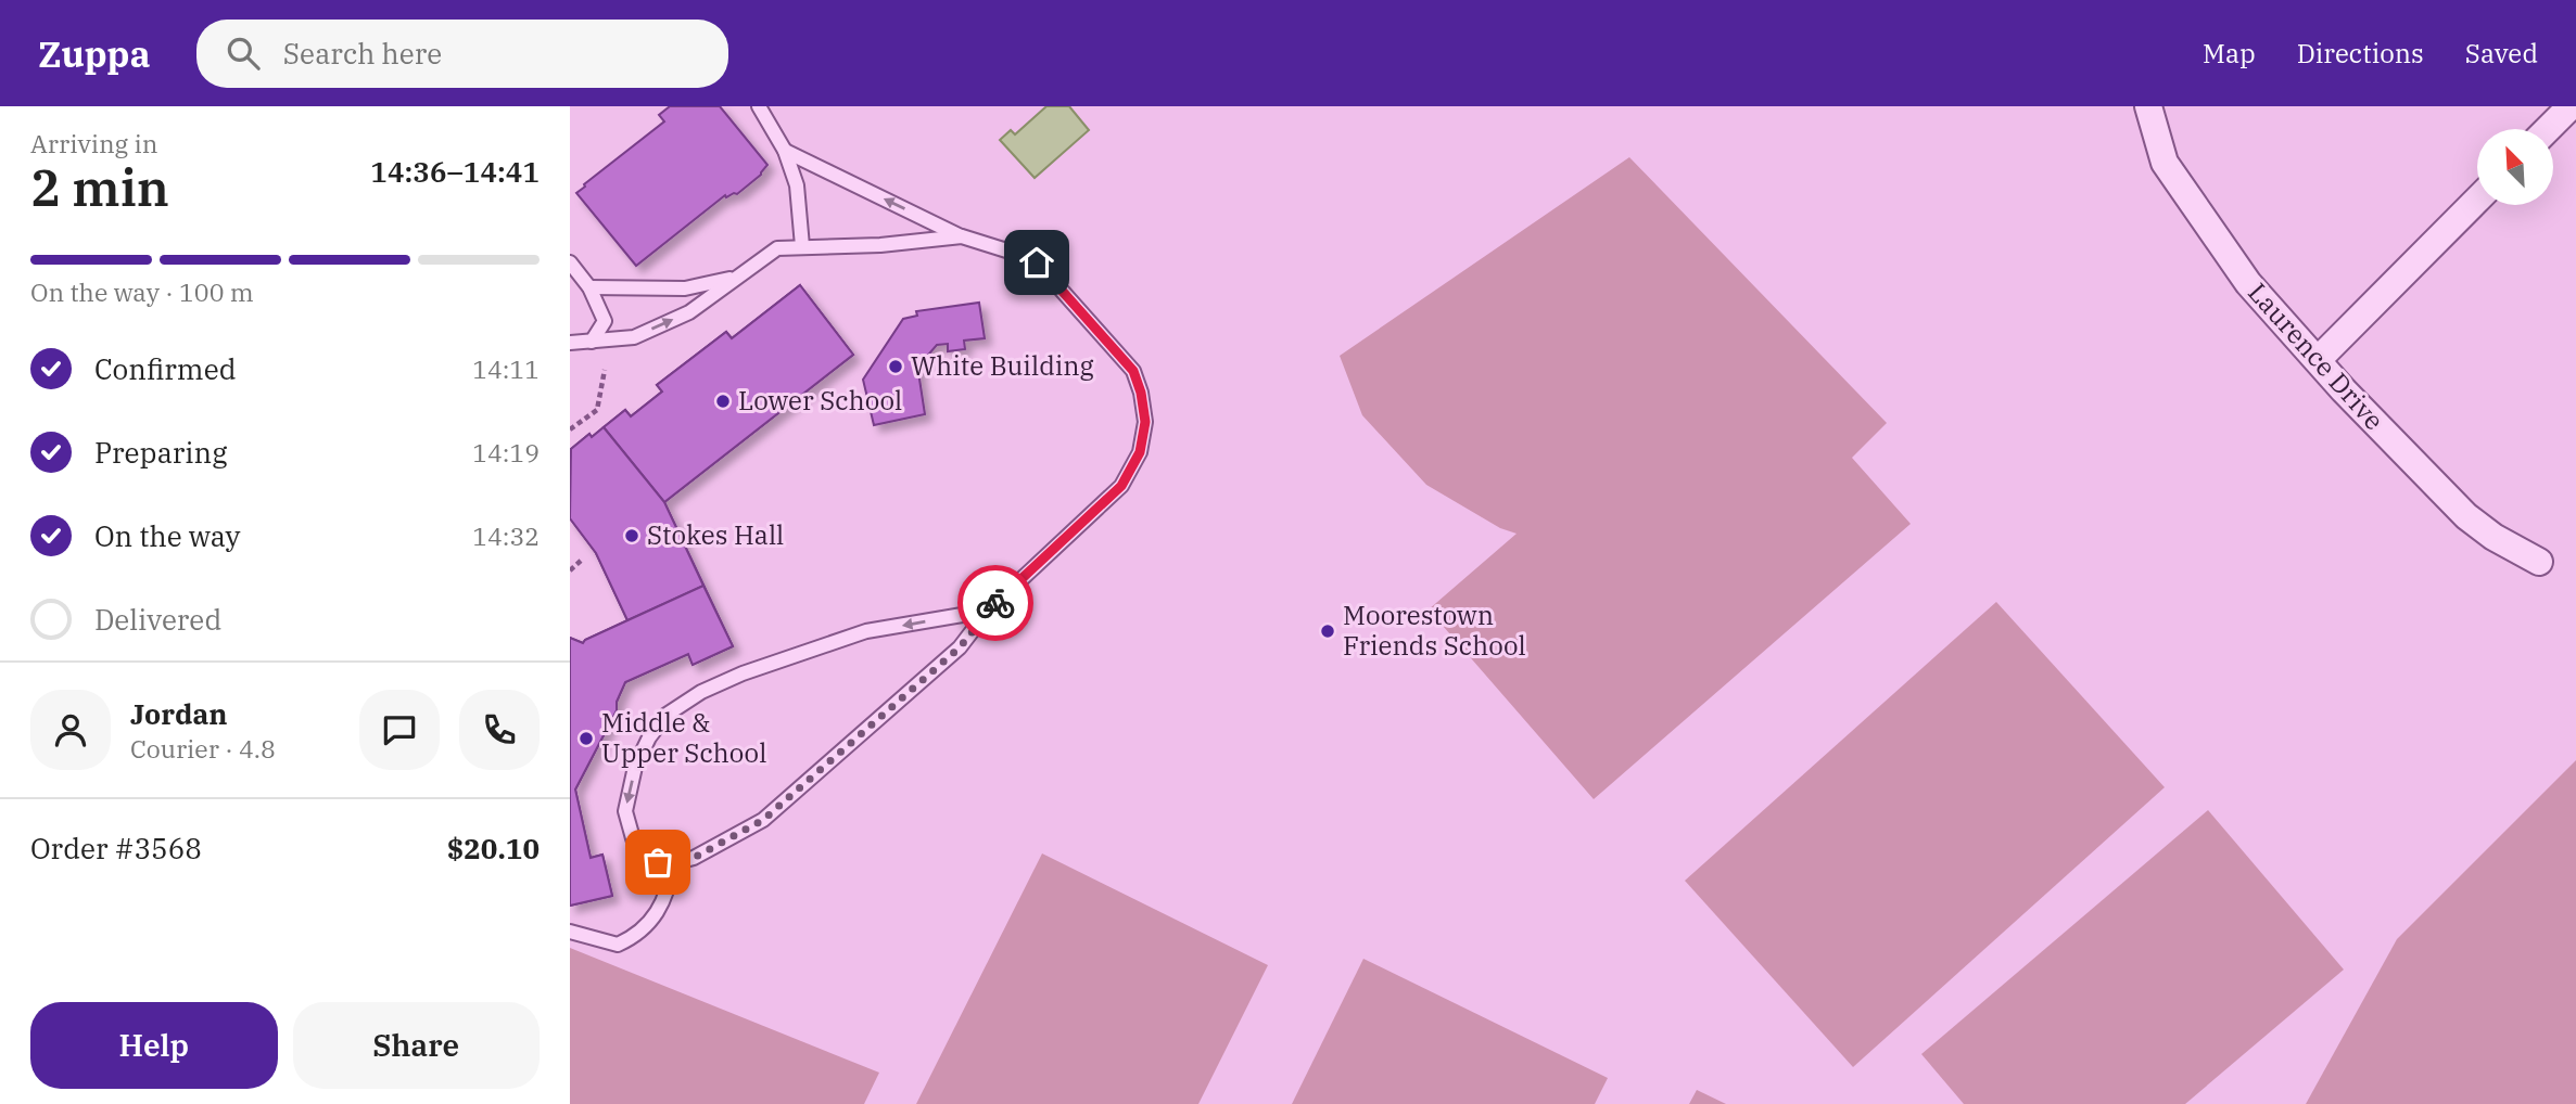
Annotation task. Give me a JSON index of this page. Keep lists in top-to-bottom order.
{
  "streets": {
    "street": ["Laurence Drive"]
  },
  "places": [
    "White Building",
    "Lower School",
    "Stokes Hall",
    "Moorestown Friends School",
    "Middle & Upper School"
  ],
  "north": "top left",
  "page": {
    "header": "Zuppa",
    "search": "Search here",
    "nav": ["Map", "Directions", "Saved"],
    "heading": ["2 min", "Arriving in", "14:36–14:41"],
    "panel": [
      "Jordan",
      "Courier · 4.8",
      "Order #3568",
      "$20.10"
    ],
    "bar": "On the way · 100 m",
    "list": [
      ["Confirmed", "14:11"],
      ["Preparing", "14:19"],
      ["On the way", "14:32"],
      "Delivered"
    ],
    "buttons": ["Help", "Share"]
  }
}
